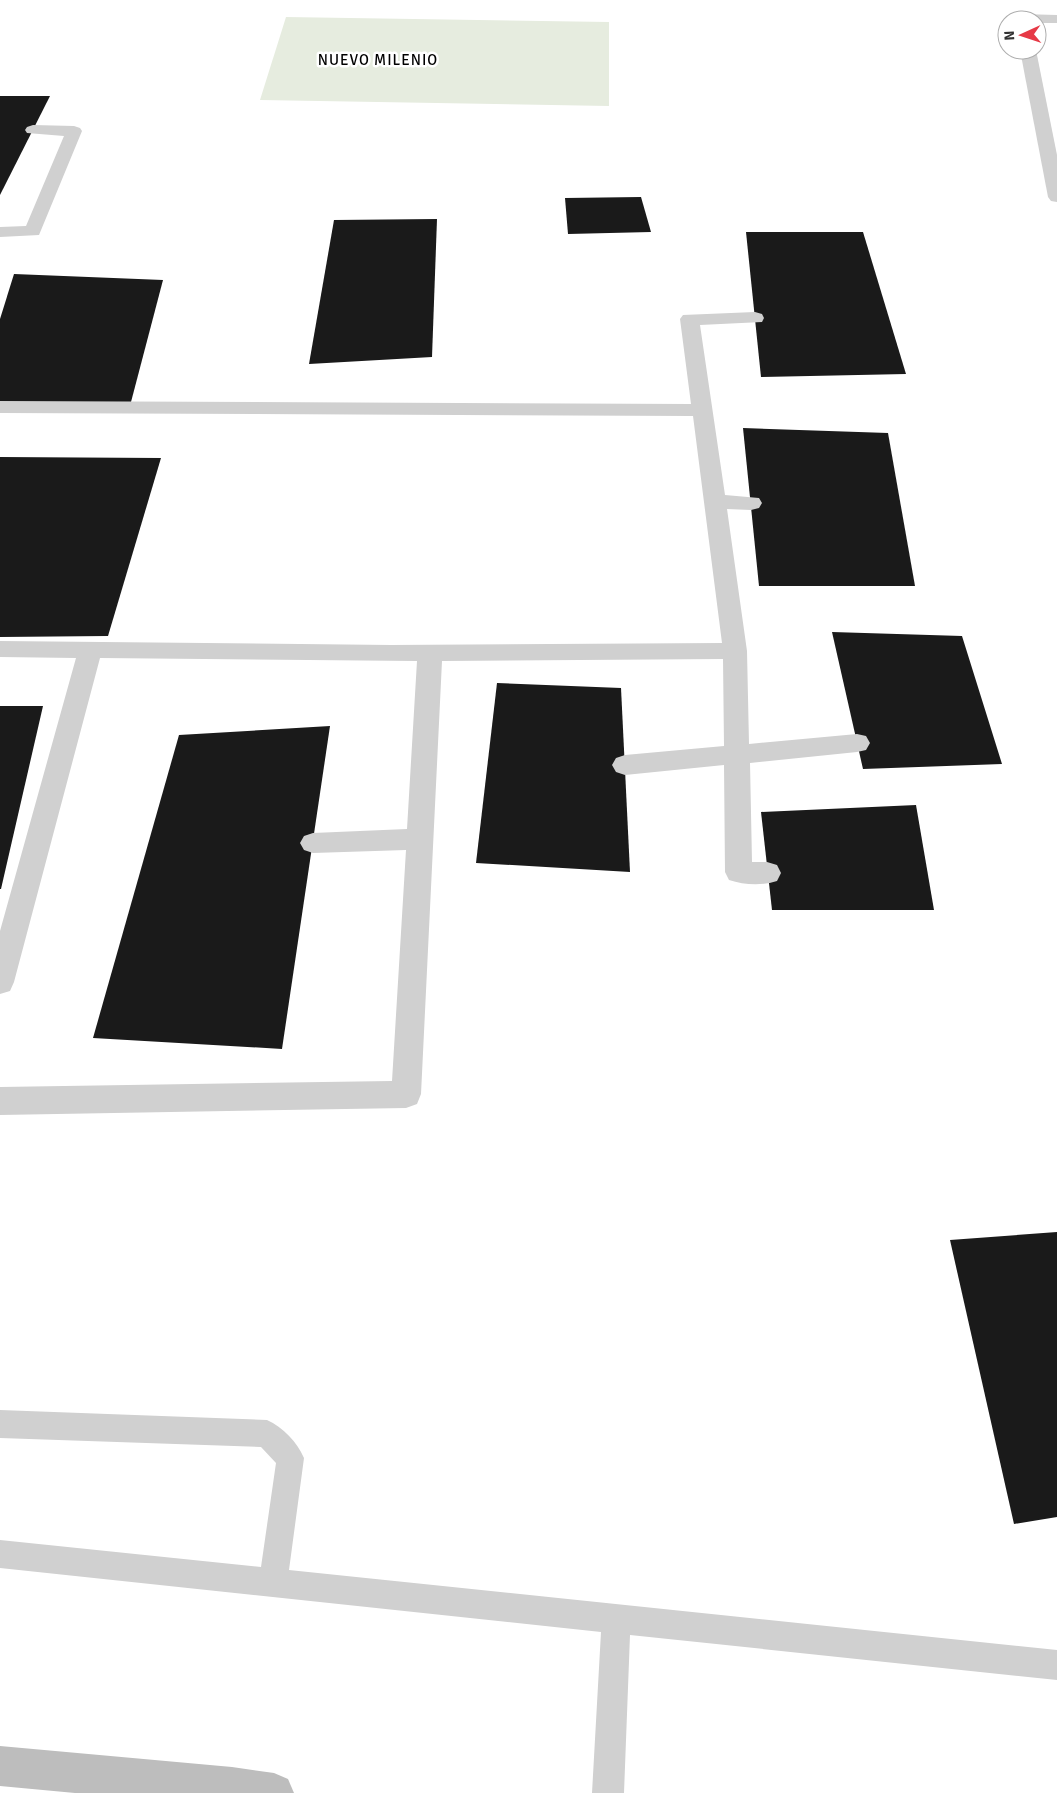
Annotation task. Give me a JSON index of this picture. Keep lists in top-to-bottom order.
{
  "districts": ["NUEVO MILENIO"],
  "north": "left"
}
